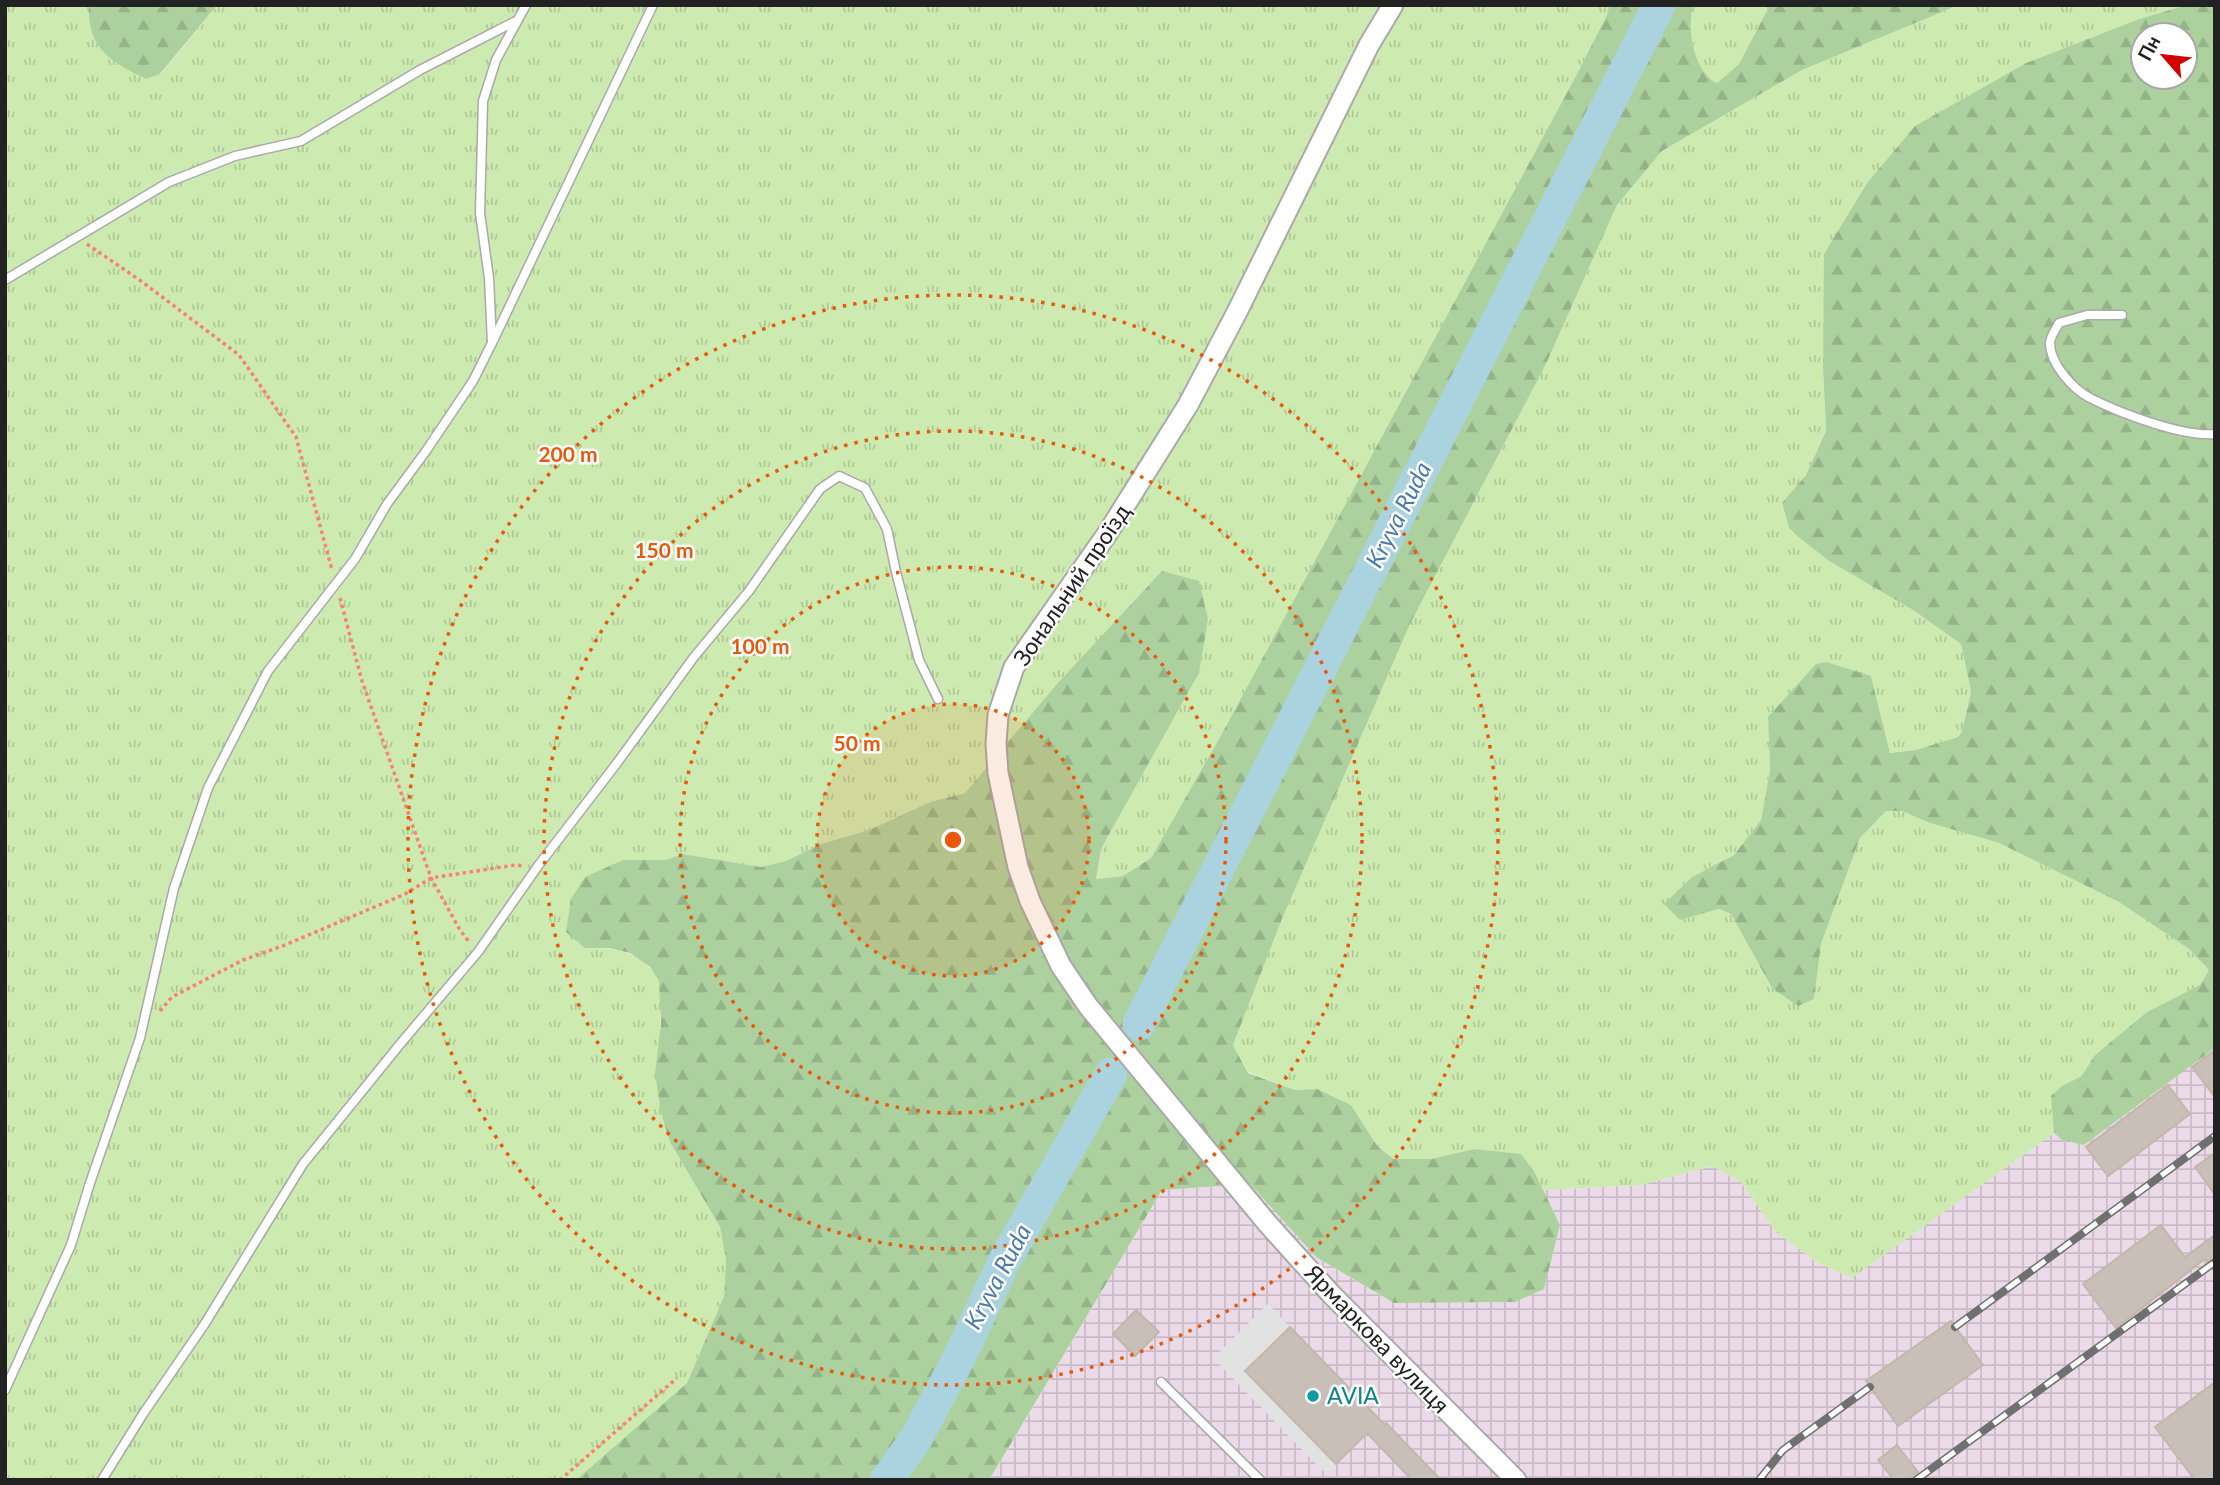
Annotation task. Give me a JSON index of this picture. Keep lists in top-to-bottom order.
{
  "streets": {
    "street": ["Зональний проїзд", "Ярмаркова вулиця"]
  },
  "crossings": [
    ["Зональний проїзд", "Ярмаркова вулиця"]
  ],
  "water": ["Kryva Ruda"],
  "places": ["AVIA"],
  "north": "top left",
  "rings": [
    "200 m",
    "150 m",
    "100 m",
    "50 m"
  ]
}
